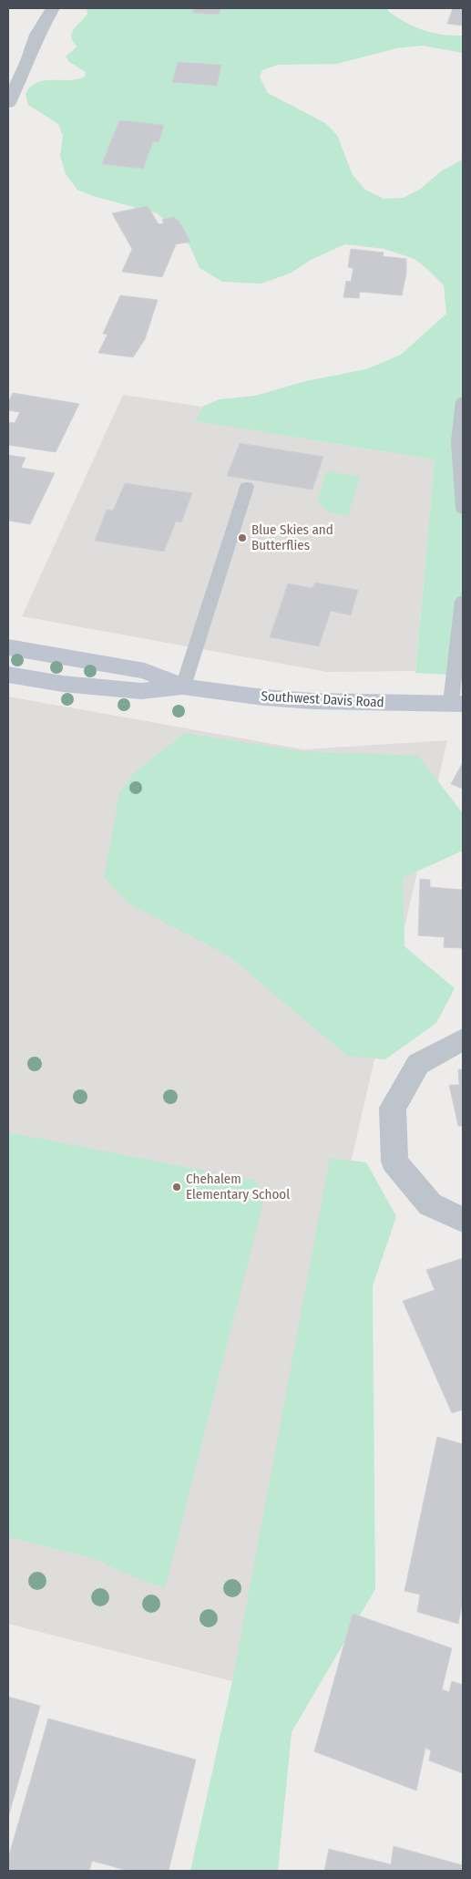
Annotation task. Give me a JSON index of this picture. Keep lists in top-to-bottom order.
{
  "streets": {
    "street": ["Southwest Davis Road"]
  },
  "places": ["Blue Skies and Butterflies", "Chehalem Elementary School"]
}
